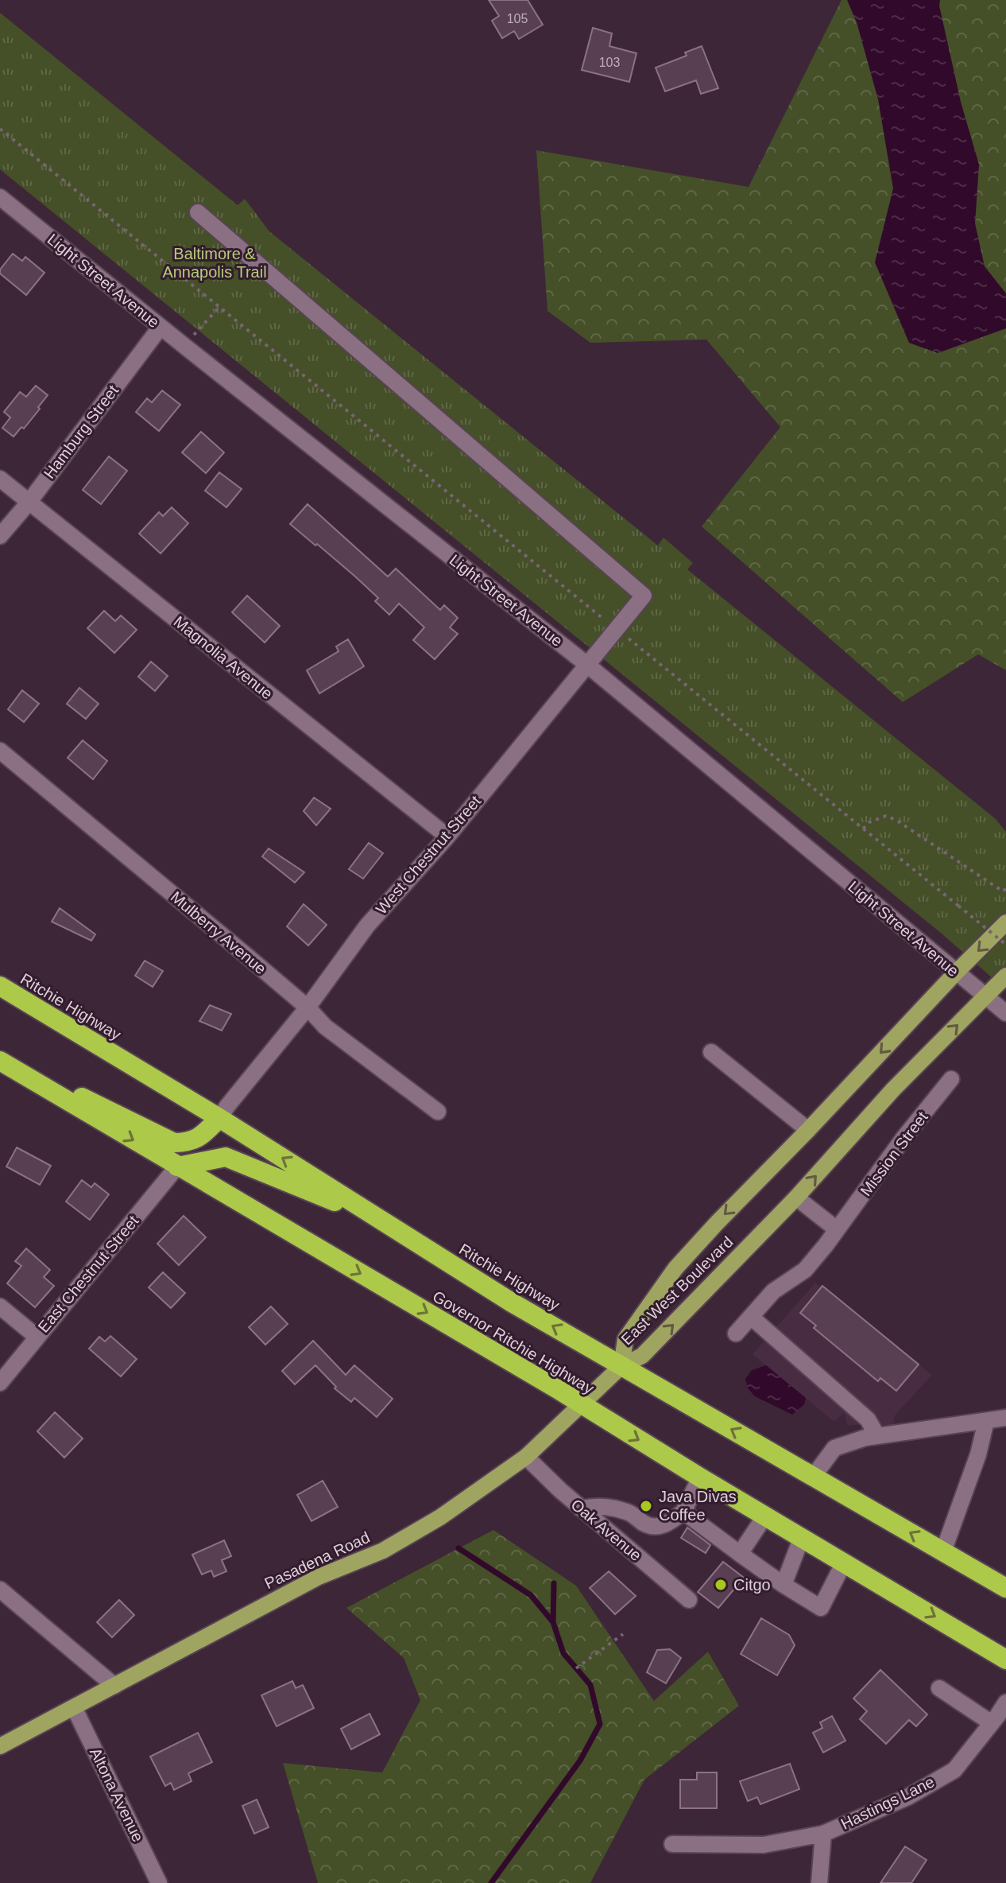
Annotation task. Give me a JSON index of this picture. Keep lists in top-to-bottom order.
{
  "streets": {
    "highway": ["Ritchie Highway", "Governor Ritchie Highway"],
    "main road": ["East West Boulevard", "Pasadena Road"],
    "street": [
      "Light Street Avenue",
      "Hamburg Street",
      "Magnolia Avenue",
      "West Chestnut Street",
      "Mulberry Avenue",
      "Mission Street",
      "East Chestnut Street",
      "Oak Avenue",
      "Altona Avenue",
      "Hastings Lane"
    ]
  },
  "crossings": [
    ["Light Street Avenue", "Hamburg Street"],
    ["Light Street Avenue", "West Chestnut Street"],
    ["Light Street Avenue", "East West Boulevard"],
    ["Hamburg Street", "Magnolia Avenue"],
    ["Magnolia Avenue", "West Chestnut Street"],
    ["West Chestnut Street", "Mulberry Avenue"],
    ["West Chestnut Street", "Ritchie Highway"],
    ["Ritchie Highway", "East West Boulevard"],
    ["Ritchie Highway", "Pasadena Road"],
    ["East Chestnut Street", "Governor Ritchie Highway"],
    ["East West Boulevard", "Pasadena Road"],
    ["Governor Ritchie Highway", "Pasadena Road"],
    ["Oak Avenue", "Pasadena Road"],
    ["Pasadena Road", "Altona Avenue"]
  ],
  "one_way": ["Ritchie Highway", "Governor Ritchie Highway"],
  "parks": ["Baltimore & Annapolis Trail"],
  "places": ["Java Divas Coffee", "Citgo"],
  "house_numbers": ["105", "103"]
}
